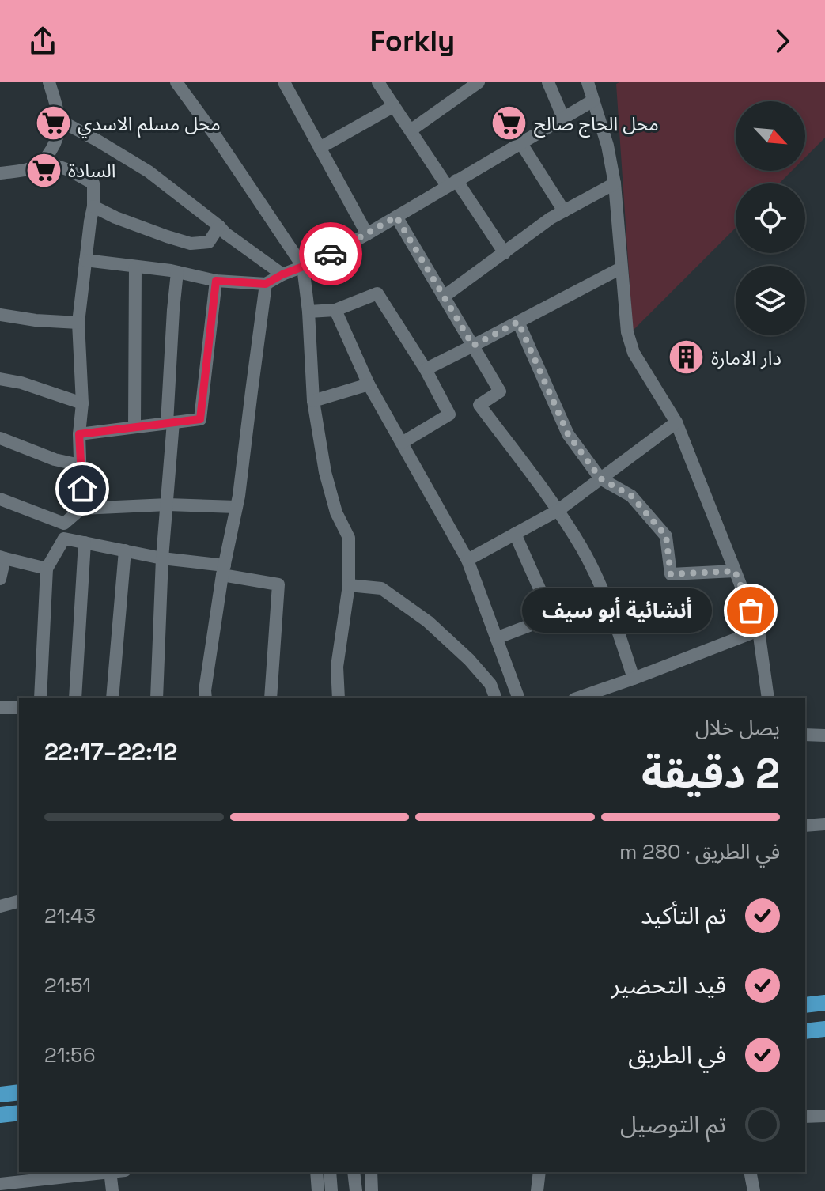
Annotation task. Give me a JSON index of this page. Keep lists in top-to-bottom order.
{
  "places": {
    "supermarket": ["محل مسلم الاسدي", "محل الحاج صالح", "السادة"],
    "building": ["دار الامارة"],
    "other": ["أنشائية أبو سيف"]
  },
  "north": "bottom right",
  "page": {
    "header": "Forkly",
    "bubble": "أنشائية أبو سيف",
    "heading": ["2 دقيقة", "يصل خلال", "22:12–22:17"],
    "bar": "في الطريق · 280 m",
    "list": [
      ["تم التأكيد", "21:43"],
      ["قيد التحضير", "21:51"],
      ["في الطريق", "21:56"],
      "تم التوصيل"
    ]
  }
}
